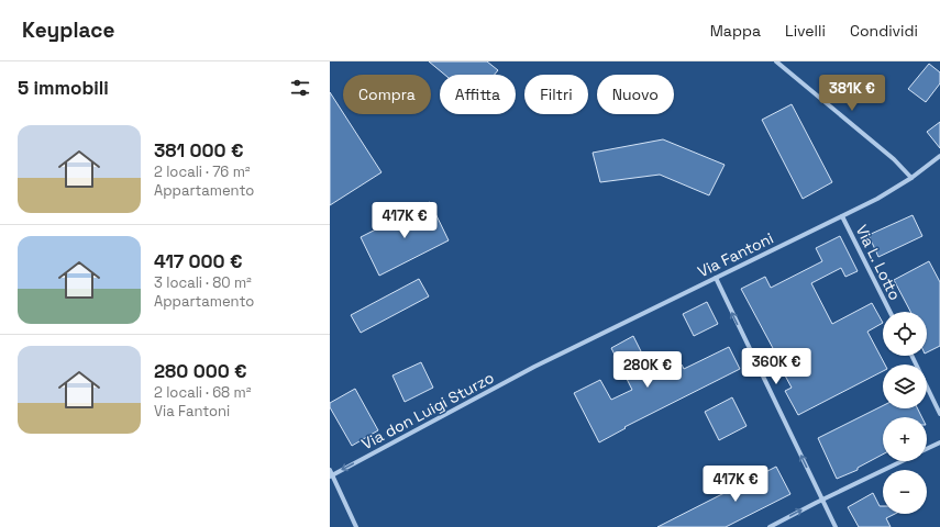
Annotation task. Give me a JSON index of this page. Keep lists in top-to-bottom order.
{
  "streets": {
    "street": ["Via Fantoni", "Via L. Lotto", "Via don Luigi Sturzo"]
  },
  "crossings": [
    ["Via Fantoni", "Via L. Lotto"],
    ["Via Fantoni", "Via don Luigi Sturzo"]
  ],
  "one_way": ["Via don Luigi Sturzo"],
  "page": {
    "header": "Keyplace",
    "nav": ["Mappa", "Livelli", "Condividi"],
    "heading": "5 immobili",
    "price": [
      "381K €",
      "417K €",
      "360K €",
      "280K €",
      "417K €"
    ],
    "chip": [
      "Compra",
      "Affitta",
      "Filtri",
      "Nuovo"
    ],
    "list": [
      {
        "name": "381 000 €",
        "note": "2 locali · 76 m² · Appartamento"
      },
      {
        "name": "417 000 €",
        "note": "3 locali · 80 m² · Appartamento"
      },
      {
        "name": "280 000 €",
        "note": "2 locali · 68 m² · Via Fantoni"
      }
    ],
    "map_buttons": ["+", "−"]
  }
}
